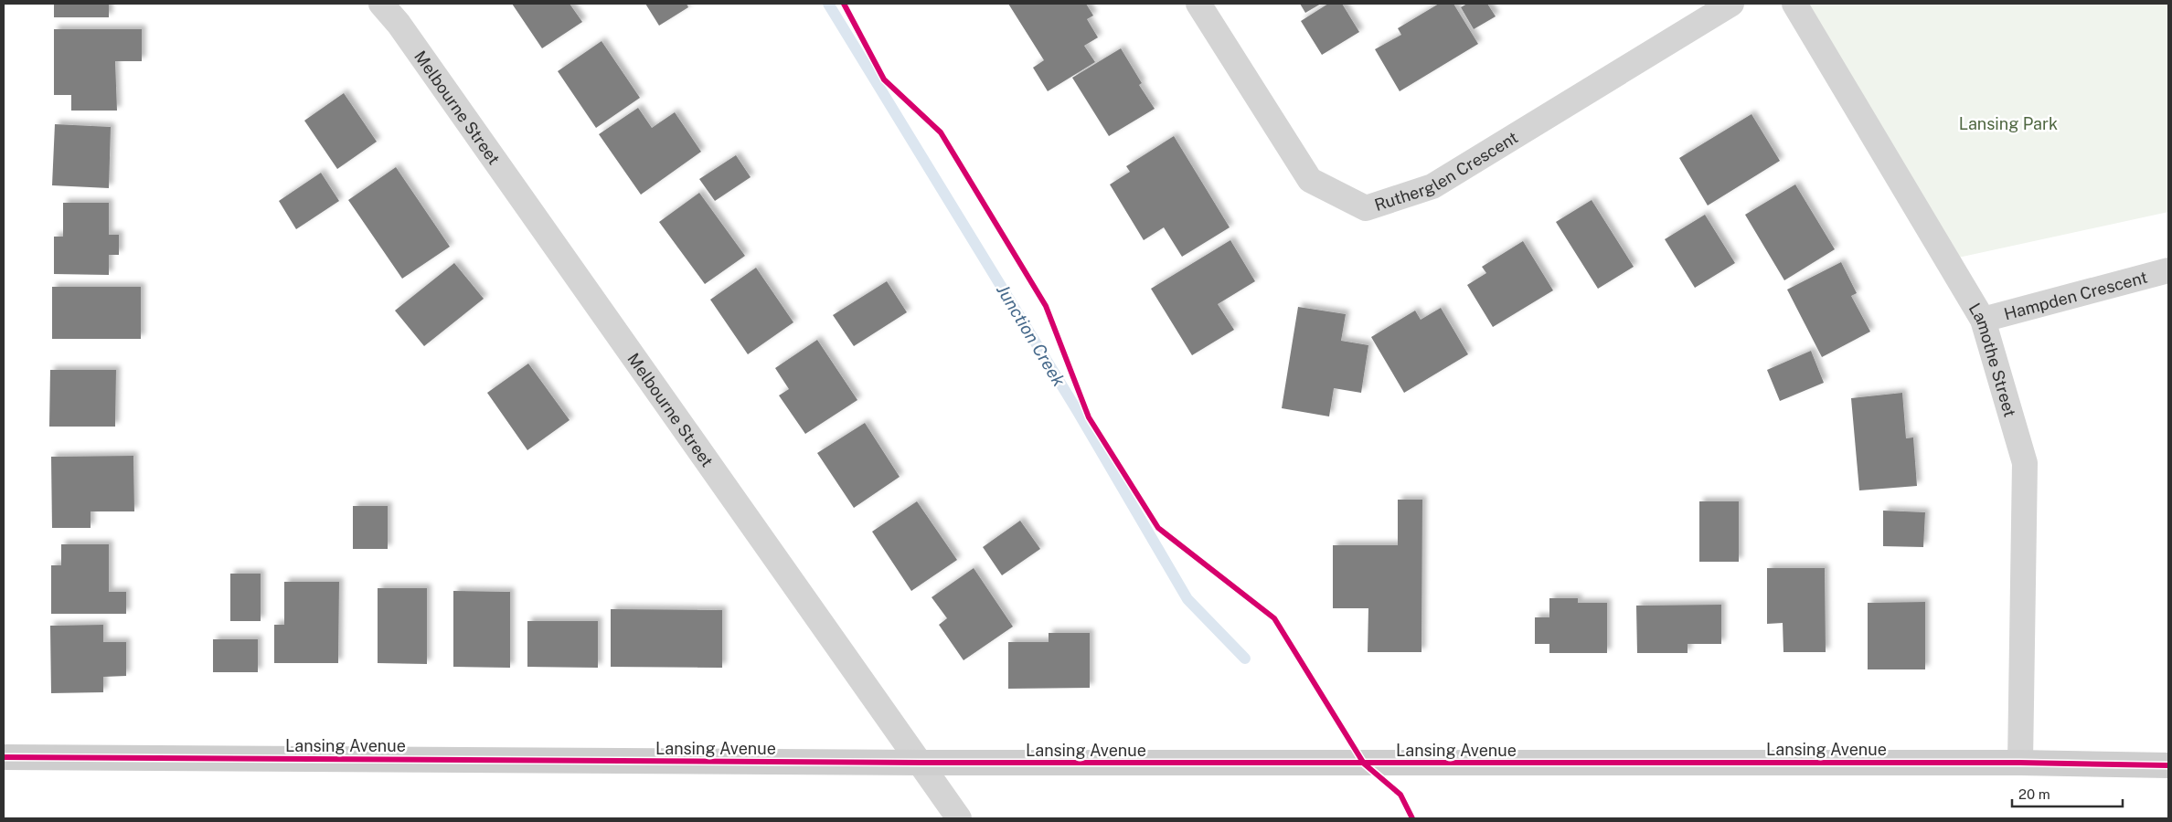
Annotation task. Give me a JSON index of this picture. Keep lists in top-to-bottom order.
{
  "streets": {
    "street": [
      "Melbourne Street",
      "Rutherglen Crescent",
      "Hampden Crescent",
      "Lamothe Street",
      "Lansing Avenue"
    ]
  },
  "crossings": [
    ["Melbourne Street", "Lansing Avenue"],
    ["Hampden Crescent", "Lamothe Street"],
    ["Lamothe Street", "Lansing Avenue"]
  ],
  "water": ["Junction Creek"],
  "parks": ["Lansing Park"],
  "scale_bar": "20 m"
}
